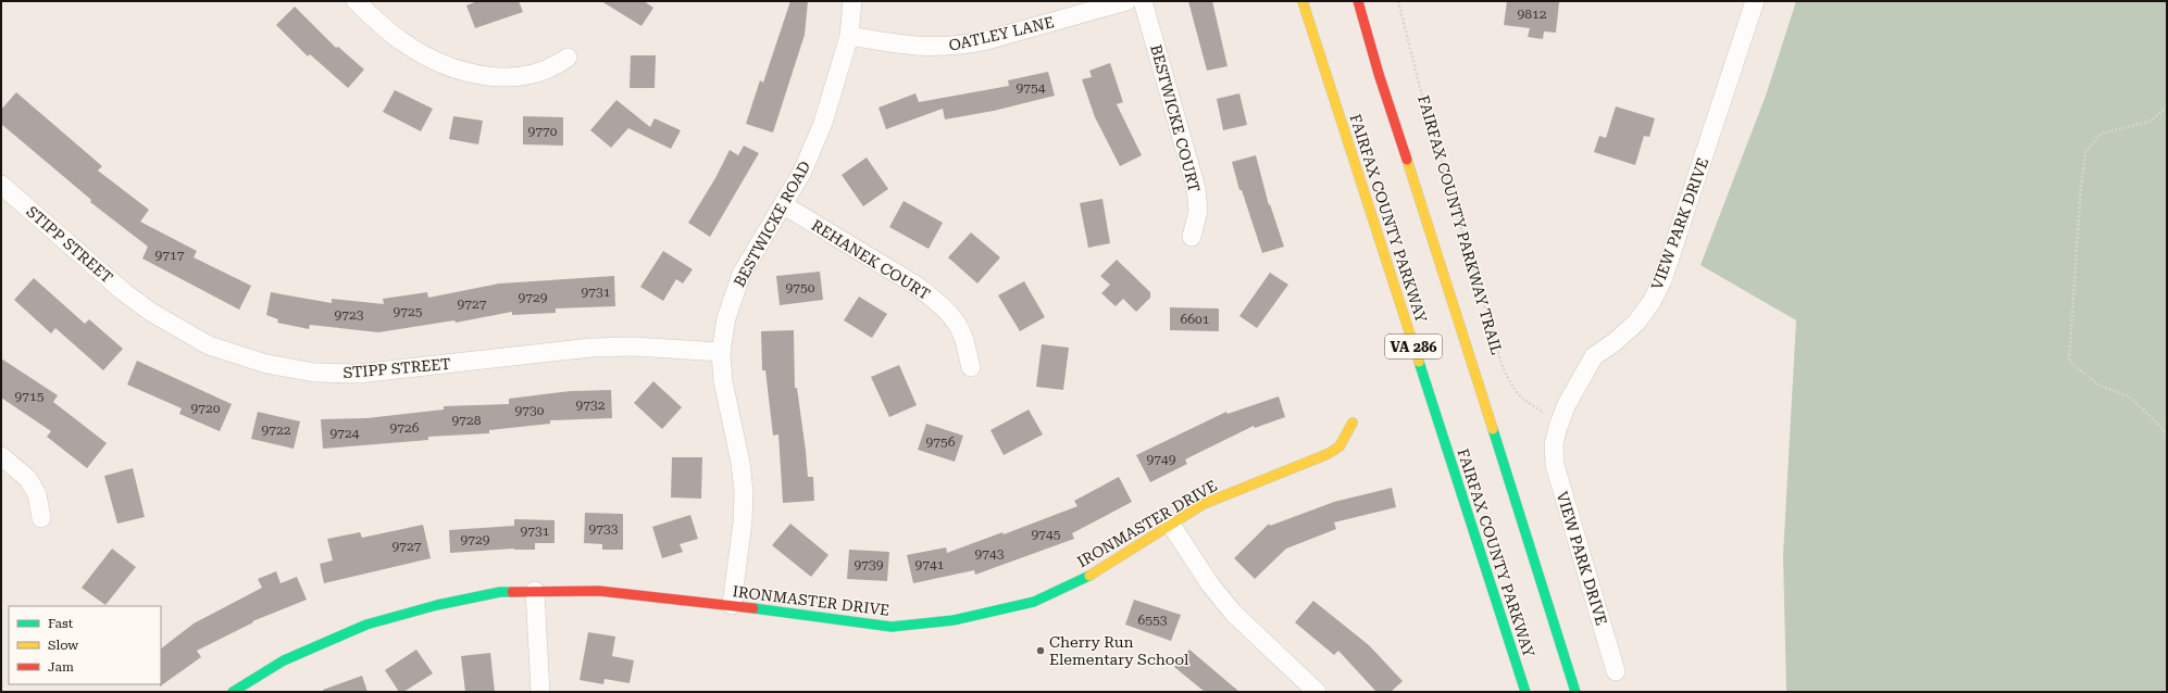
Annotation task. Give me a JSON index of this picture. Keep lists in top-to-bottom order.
{
  "streets": {
    "main road": ["FAIRFAX COUNTY PARKWAY", "VA 286", "IRONMASTER DRIVE"],
    "street": [
      "OATLEY LANE",
      "BESTWICKE COURT",
      "BESTWICKE ROAD",
      "VIEW PARK DRIVE",
      "STIPP STREET",
      "REHANEK COURT"
    ],
    "path": ["FAIRFAX COUNTY PARKWAY TRAIL"]
  },
  "crossings": [
    ["OATLEY LANE", "BESTWICKE ROAD"],
    ["BESTWICKE ROAD", "STIPP STREET"],
    ["BESTWICKE ROAD", "REHANEK COURT"],
    ["BESTWICKE ROAD", "IRONMASTER DRIVE"],
    ["VIEW PARK DRIVE", "FAIRFAX COUNTY PARKWAY TRAIL"]
  ],
  "places": ["Cherry Run Elementary School"],
  "house_numbers": [
    "9812",
    "9754",
    "9770",
    "9717",
    "9750",
    "9731",
    "9729",
    "9727",
    "9725",
    "9723",
    "6601",
    "9715",
    "9732",
    "9720",
    "9730",
    "9728",
    "9726",
    "9722",
    "9724",
    "9756",
    "9749",
    "9733",
    "9731",
    "9745",
    "9729",
    "9727",
    "9743",
    "9739",
    "9741",
    "6553"
  ],
  "legend": ["Fast", "Slow", "Jam"]
}
